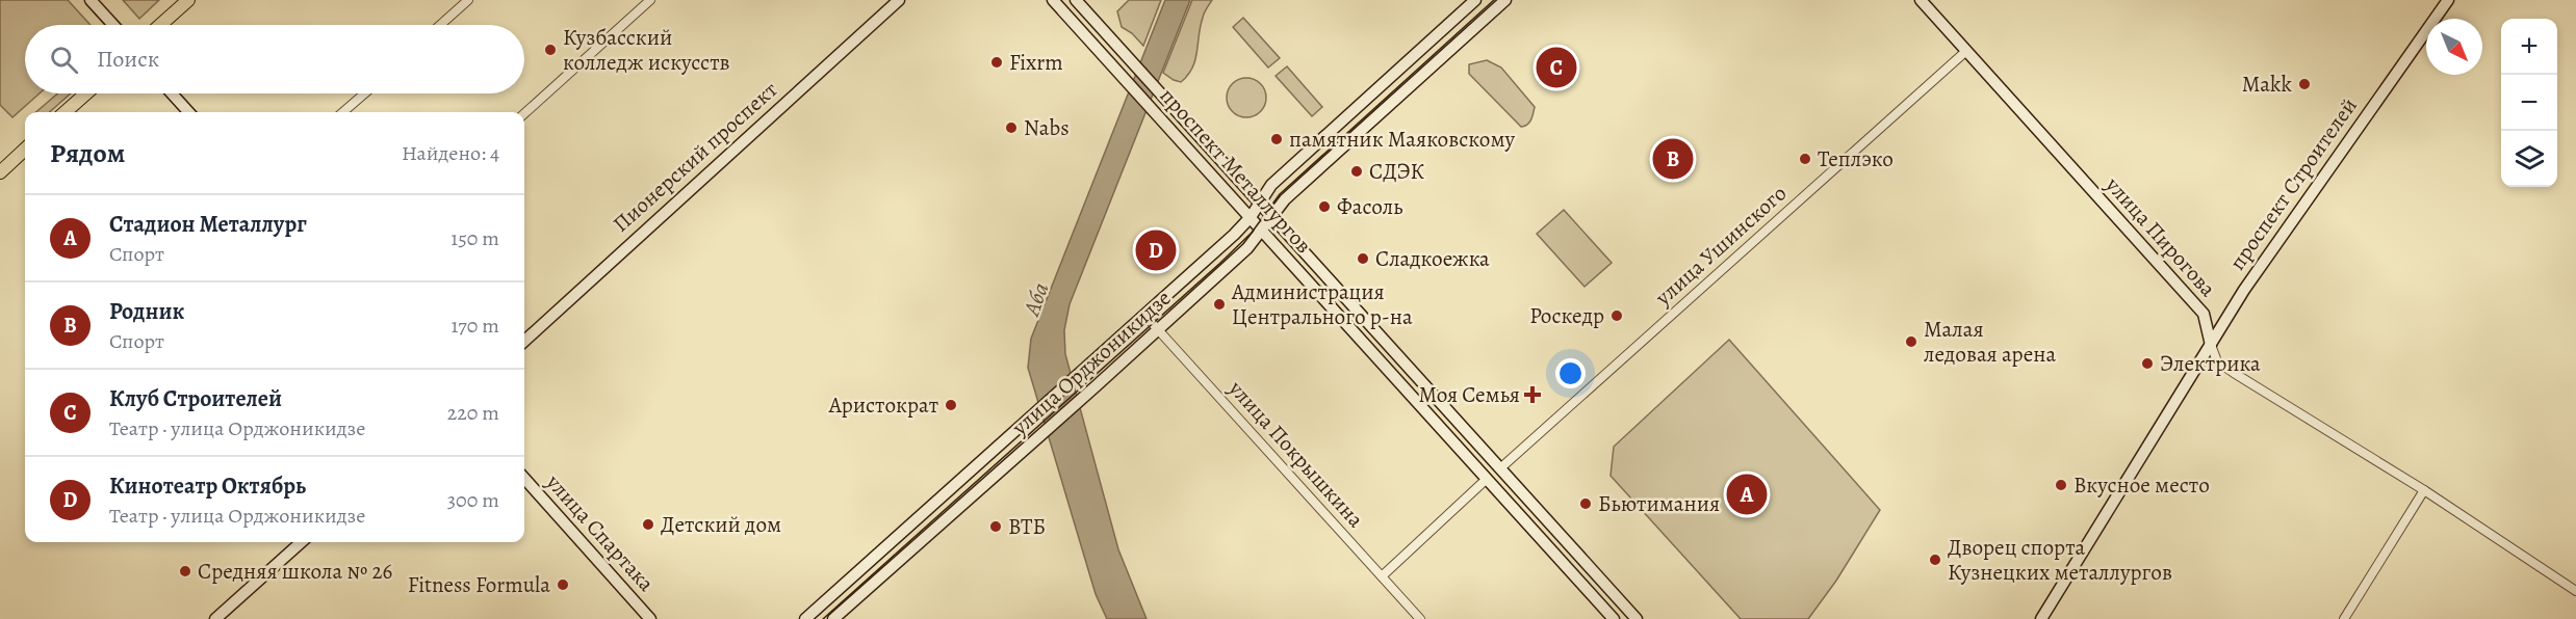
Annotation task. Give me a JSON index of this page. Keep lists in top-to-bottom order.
{
  "streets": {
    "main road": [
      "Пионерский проспект",
      "проспект Металлургов",
      "проспект Строителей",
      "улица Пирогова",
      "улица Орджоникидзе",
      "улица Спартака"
    ],
    "street": ["улица Ушинского", "улица Покрышкина"]
  },
  "crossings": [
    ["проспект Металлургов", "улица Ушинского"],
    ["проспект Металлургов", "улица Орджоникидзе"],
    ["проспект Строителей", "улица Пирогова"],
    ["улица Пирогова", "улица Ушинского"],
    ["улица Орджоникидзе", "улица Покрышкина"]
  ],
  "water": ["Аба"],
  "places": {
    "other": [
      "Кузбасский колледж искусств",
      "Fixrm",
      "Makk",
      "Nabs",
      "памятник Маяковскому",
      "Теплэко",
      "СДЭК",
      "Фасоль",
      "Сладкоежка",
      "Администрация Центрального р-на",
      "Роскедр",
      "Малая ледовая арена",
      "Электрика",
      "Аристократ",
      "Вкусное место",
      "Бьютимания",
      "Детский дом",
      "ВТБ",
      "Дворец спорта Кузнецких металлургов",
      "Средняя школа № 26",
      "Fitness Formula"
    ],
    "health": ["Моя Семья"]
  },
  "north": "bottom right",
  "page": {
    "map_buttons": ["+", "−"],
    "search": "Поиск",
    "pins": [
      "C",
      "B",
      "D",
      "A"
    ],
    "heading": ["Рядом", "Найдено: 4"],
    "list": [
      {
        "mark": "A",
        "name": "Стадион Металлург",
        "note": "Спорт",
        "value": "150 m"
      },
      {
        "mark": "B",
        "name": "Родник",
        "note": "Спорт",
        "value": "170 m"
      },
      {
        "mark": "C",
        "name": "Клуб Строителей",
        "note": "Театр · улица Орджоникидзе",
        "value": "220 m"
      },
      {
        "mark": "D",
        "name": "Кинотеатр Октябрь",
        "note": "Театр · улица Орджоникидзе",
        "value": "300 m"
      }
    ]
  }
}
